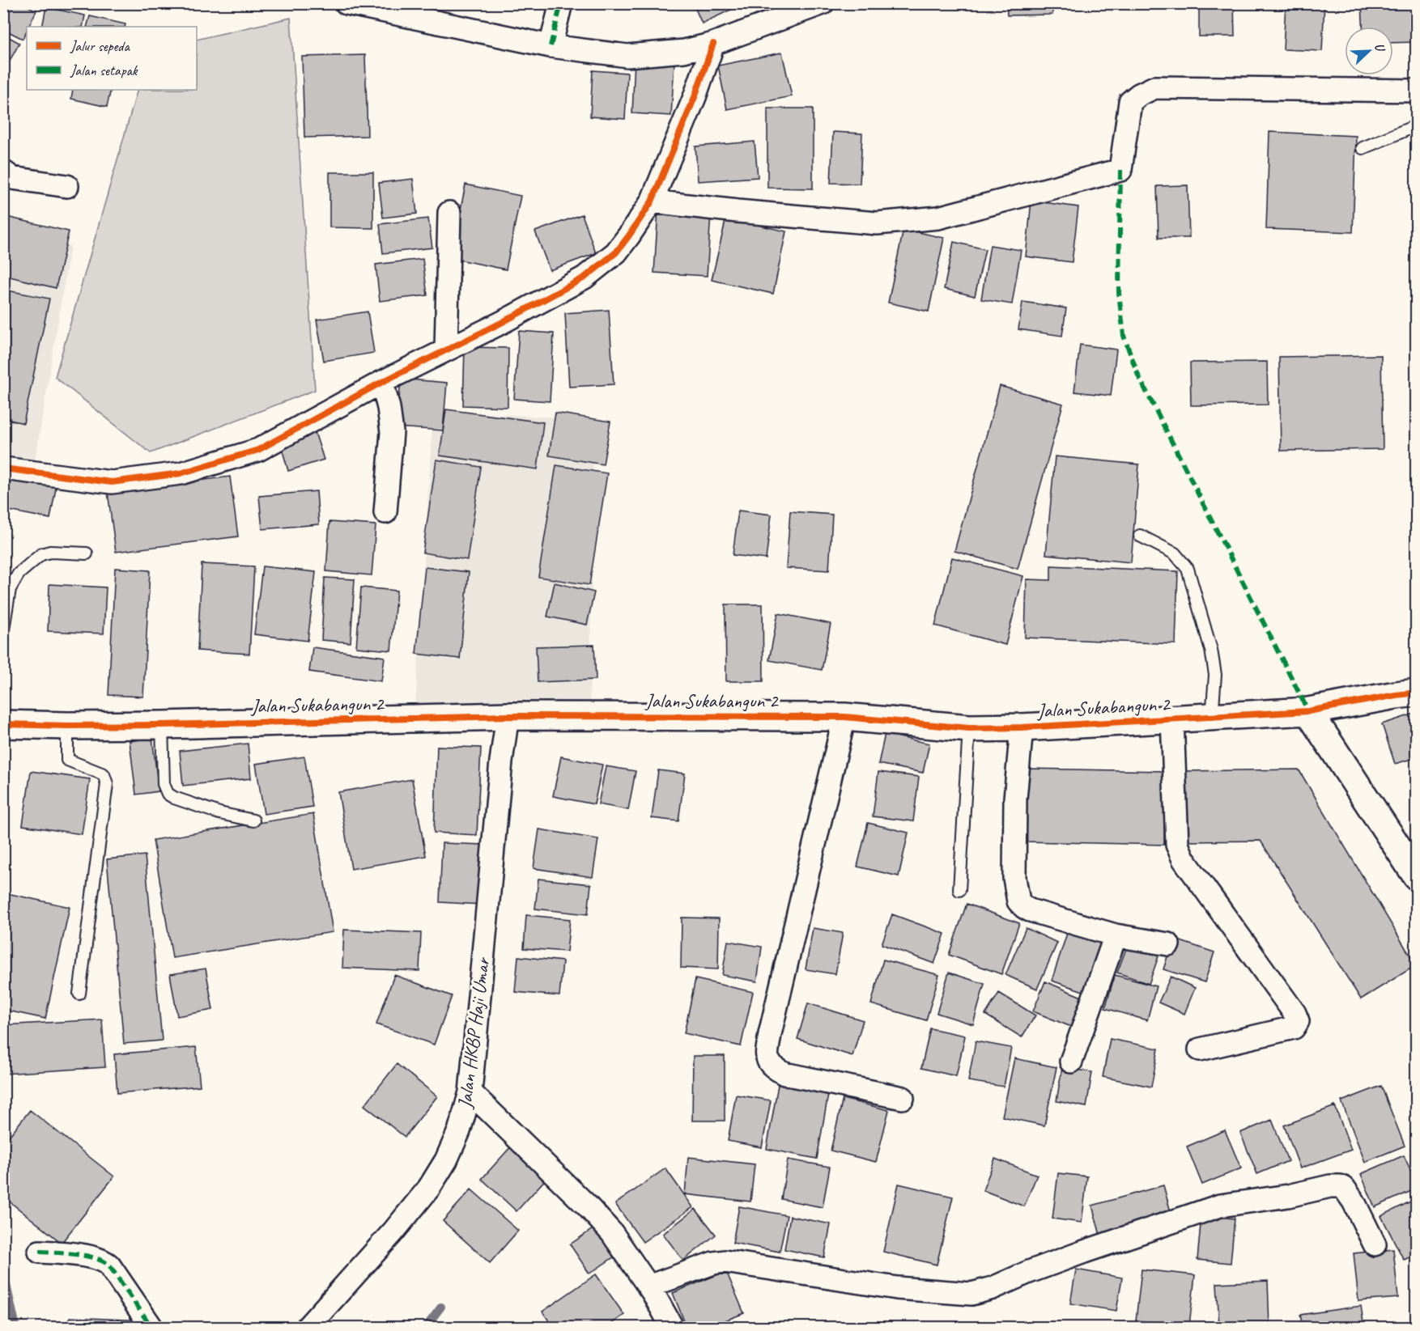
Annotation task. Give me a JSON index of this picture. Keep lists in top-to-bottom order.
{
  "streets": {
    "street": ["Jalan Sukabangun 2", "Jalan HKBP Haji Umar"]
  },
  "crossings": [
    ["Jalan Sukabangun 2", "Jalan HKBP Haji Umar"]
  ],
  "legend": ["Jalur sepeda", "Jalan setapak"],
  "north": "top right"
}
